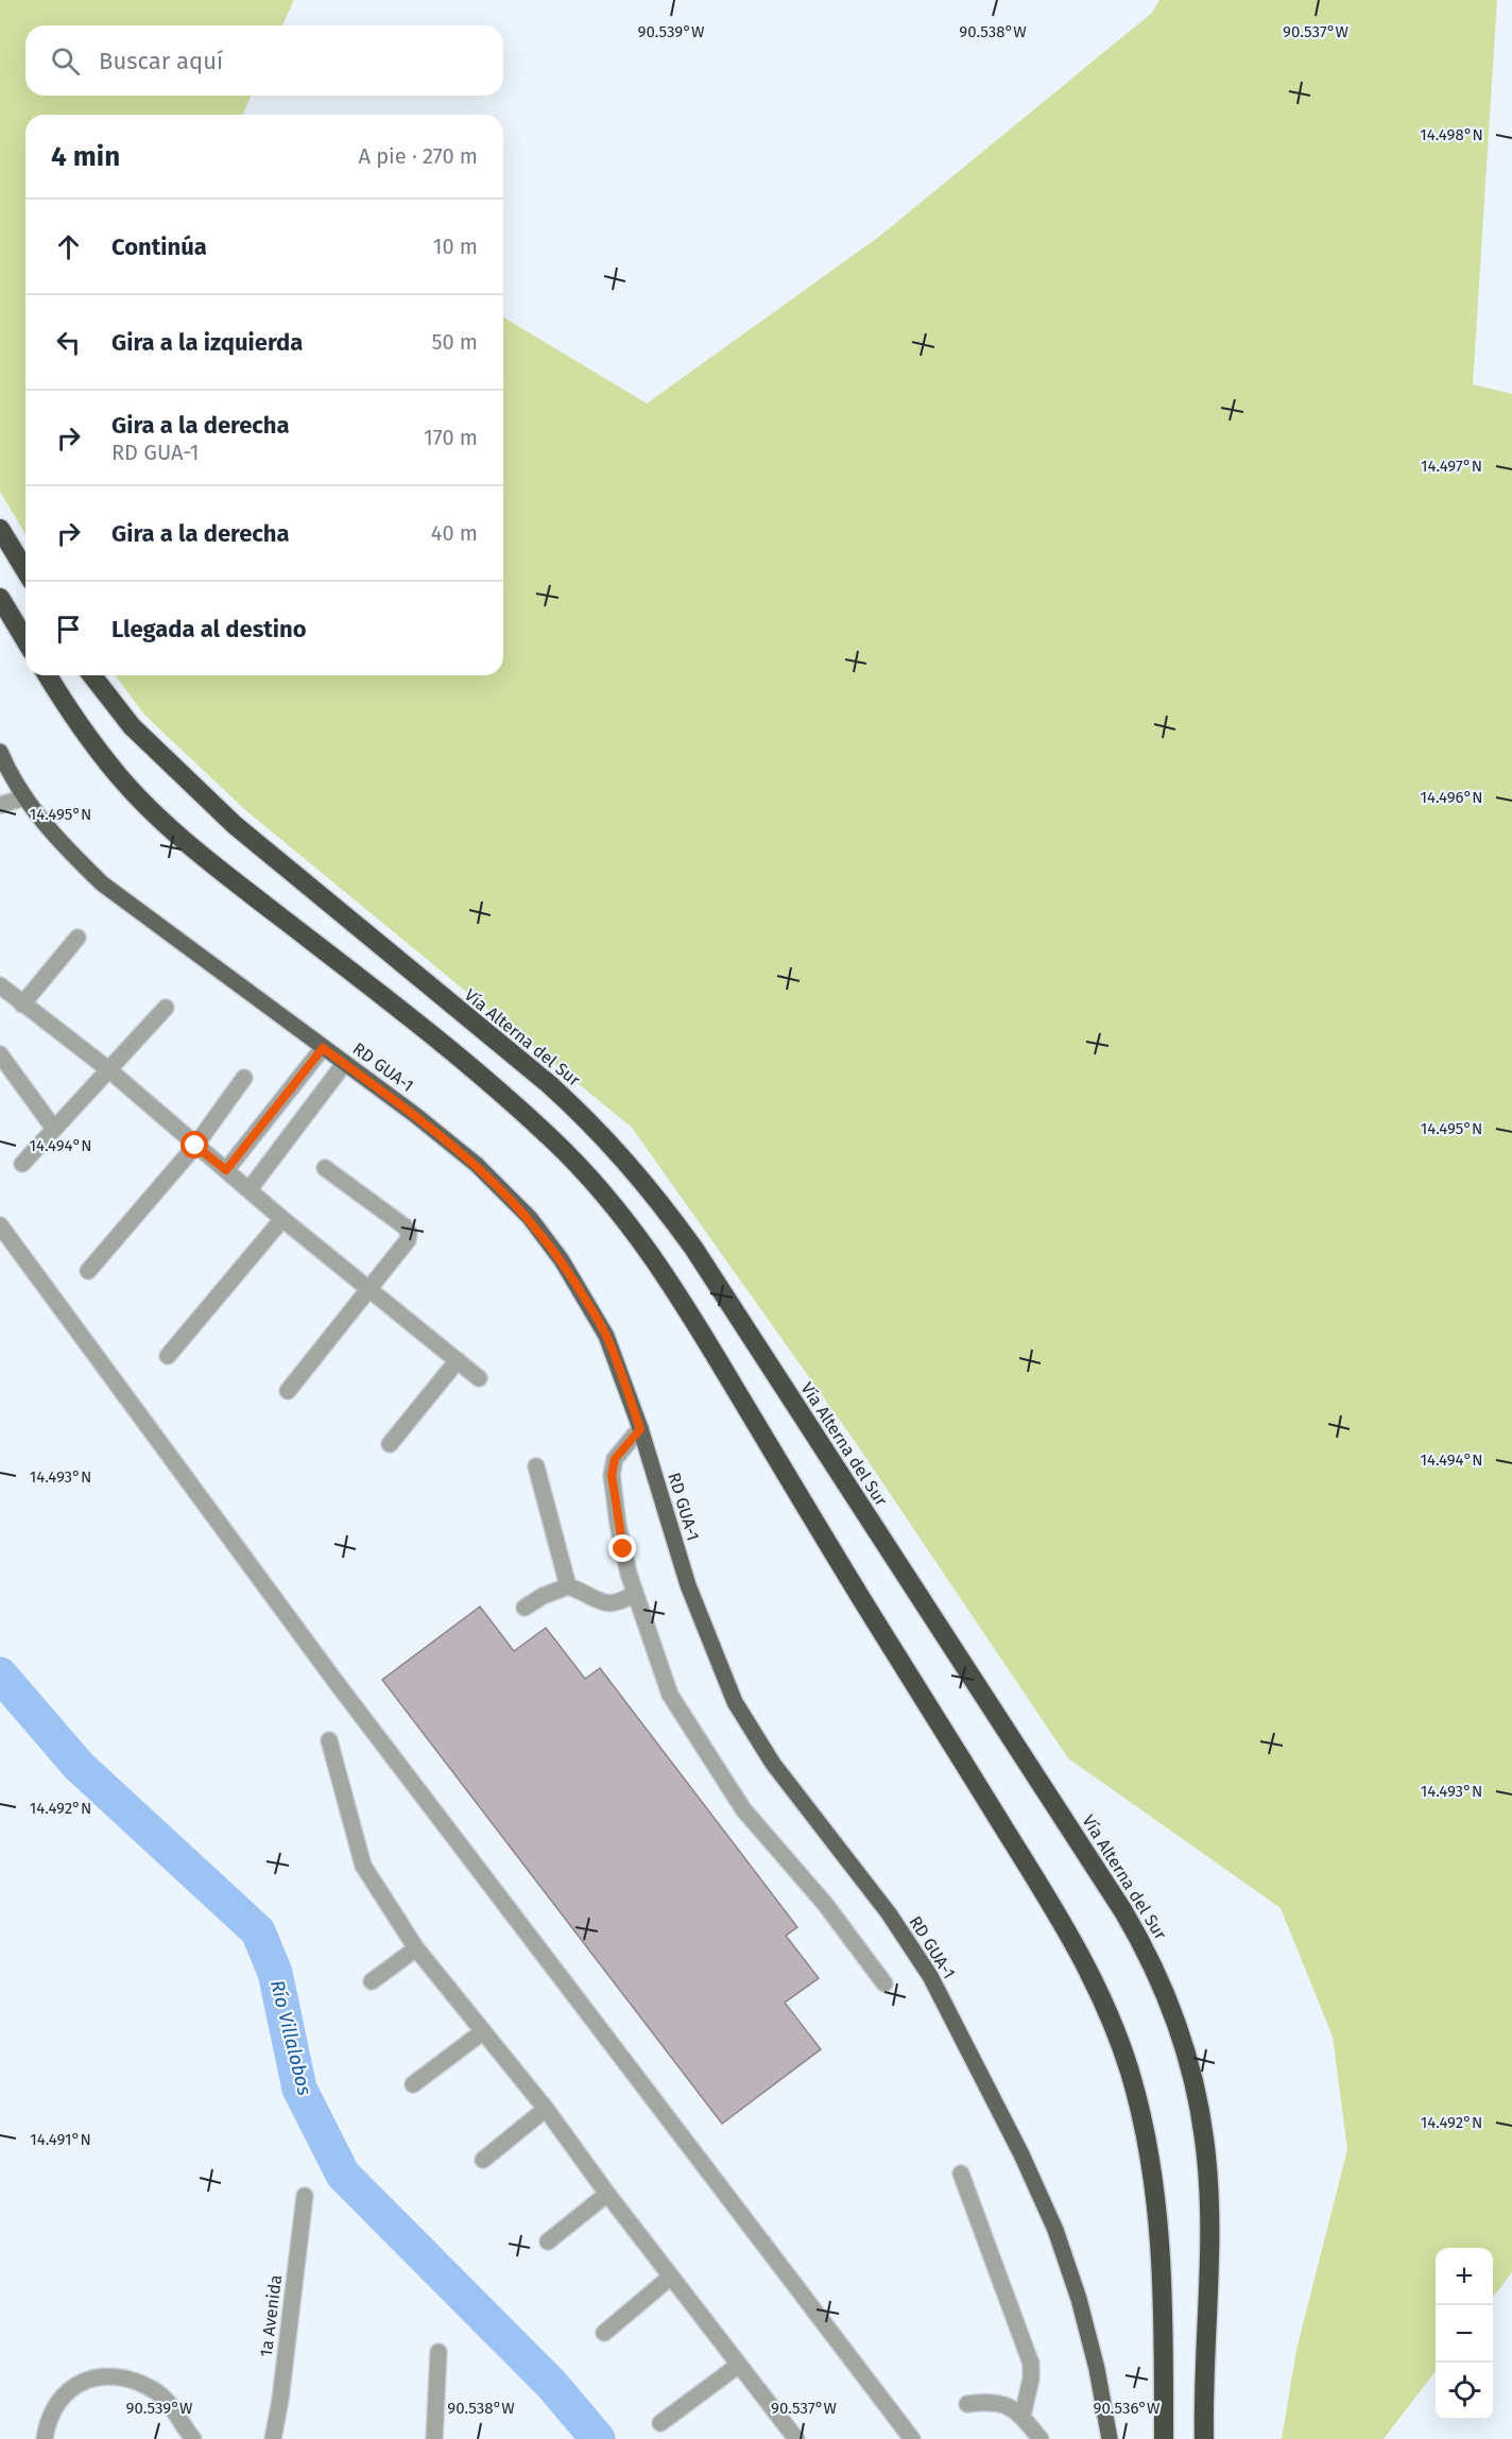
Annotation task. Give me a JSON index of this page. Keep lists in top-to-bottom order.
{
  "streets": {
    "highway": ["Vía Alterna del Sur"],
    "main road": ["RD GUA-1"],
    "street": ["1a Avenida"]
  },
  "water": ["Río Villalobos"],
  "page": {
    "search": "Buscar aquí",
    "heading": ["4 min", "A pie · 270 m"],
    "list": [
      ["Continúa", "10 m"],
      ["Gira a la izquierda", "50 m"],
      ["Gira a la derecha", "RD GUA-1", "170 m"],
      ["Gira a la derecha", "40 m"],
      "Llegada al destino"
    ],
    "map_buttons": ["+", "−"]
  },
  "coordinates": [
    "90.539°W",
    "90.538°W",
    "90.537°W",
    "14.498°N",
    "14.497°N",
    "14.496°N",
    "14.495°N",
    "14.494°N",
    "14.493°N",
    "14.492°N",
    "14.491°N",
    "90.536°W"
  ]
}
